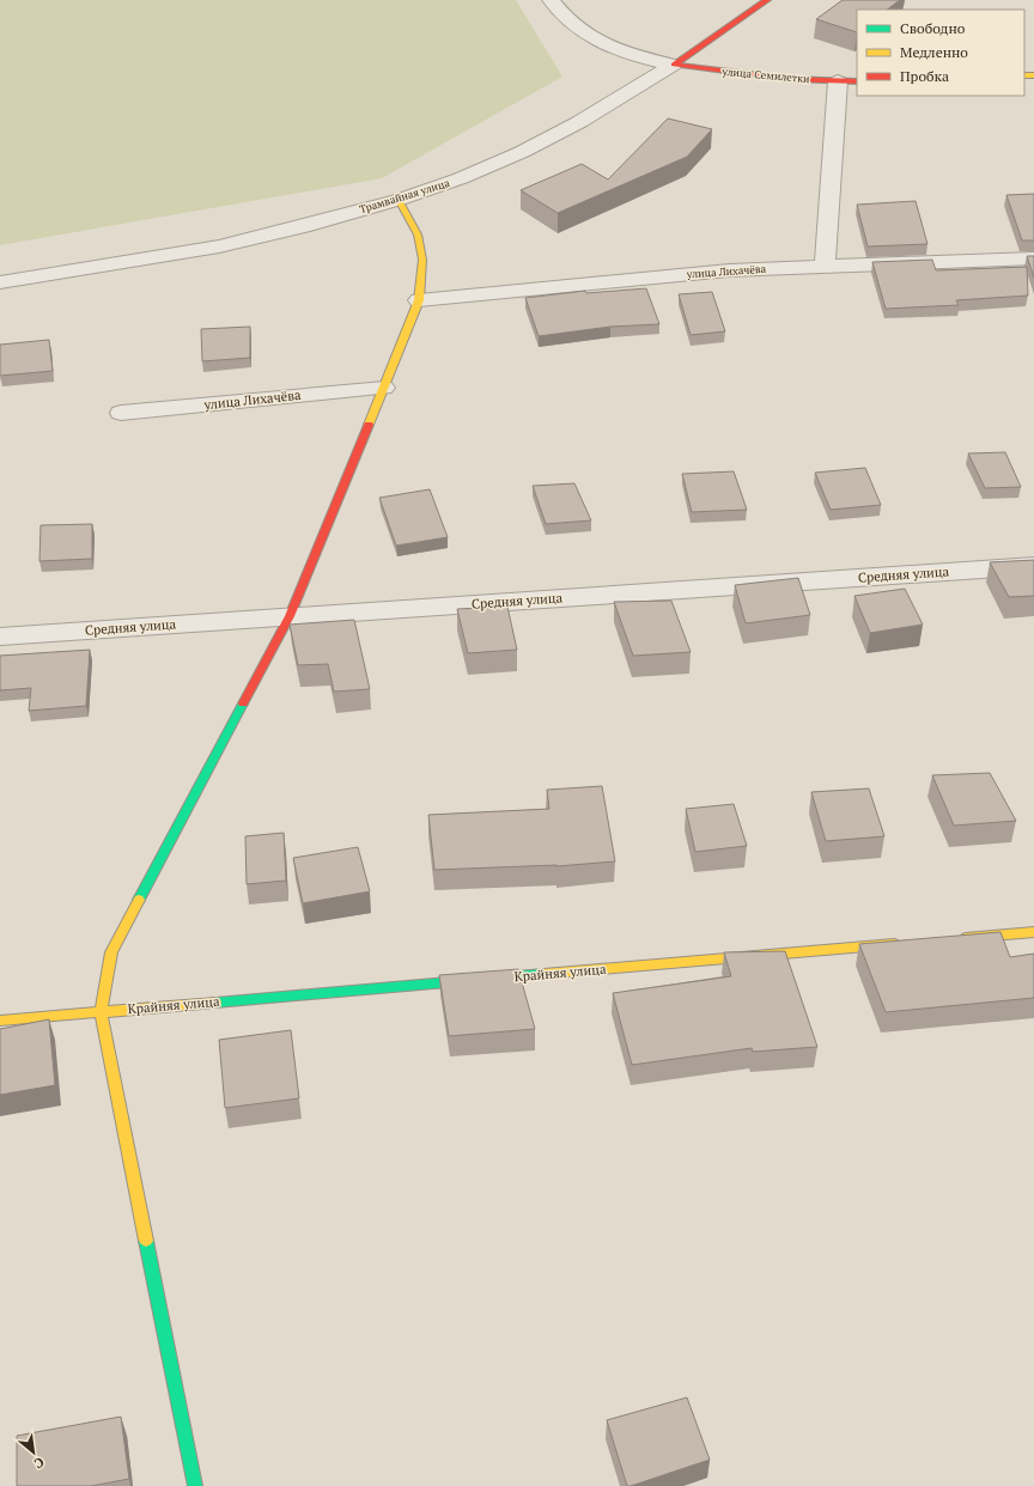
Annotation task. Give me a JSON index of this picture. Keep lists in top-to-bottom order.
{
  "streets": {
    "street": [
      "улица Семилетки",
      "Трамвайная улица",
      "улица Лихачёва",
      "Средняя улица",
      "Крайняя улица"
    ]
  },
  "crossings": [
    ["улица Семилетки", "Трамвайная улица"]
  ],
  "legend": ["Свободно", "Медленно", "Пробка"],
  "north": "bottom right"
}
